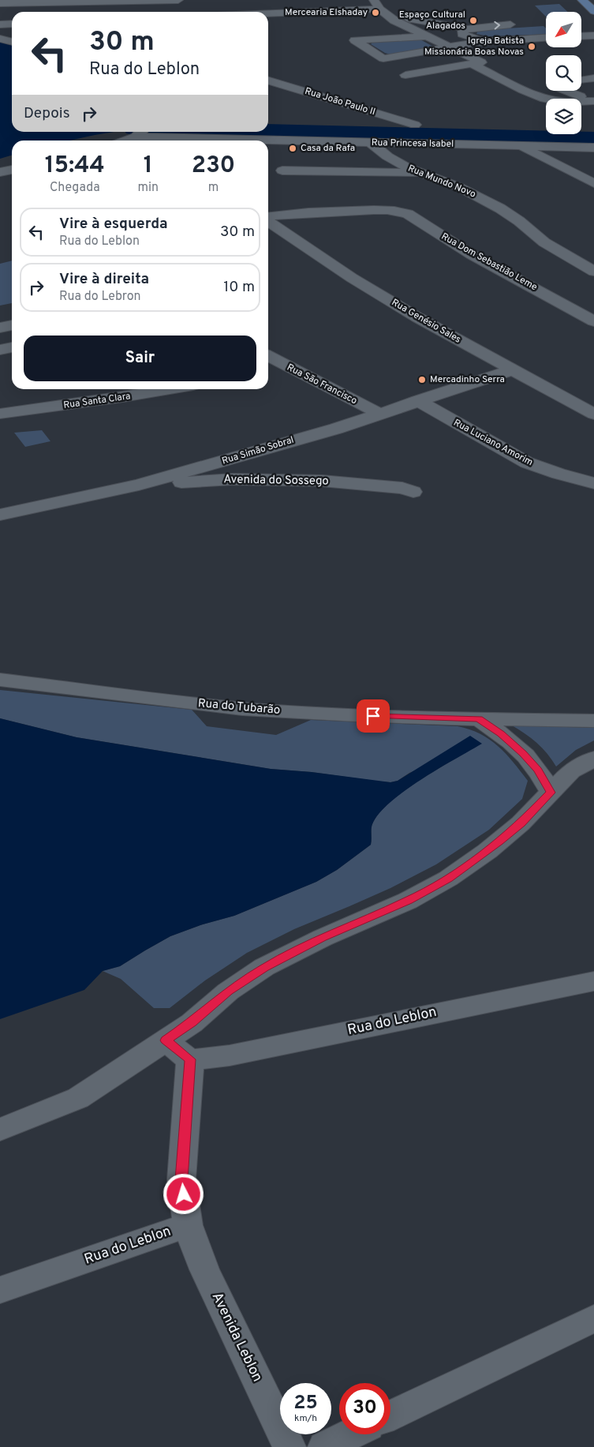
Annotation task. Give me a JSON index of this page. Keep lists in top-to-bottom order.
{
  "streets": {
    "street": [
      "Rua João Paulo II",
      "Rua Princesa Isabel",
      "Rua Mundo Novo",
      "Rua Dom Sebastião Leme",
      "Rua Genésio Sales",
      "Rua São Francisco",
      "Rua Santa Clara",
      "Rua Luciano Amorim",
      "Rua Simão Sobral",
      "Avenida do Sossego",
      "Rua do Tubarão",
      "Rua do Leblon",
      "Avenida Leblon"
    ]
  },
  "crossings": [
    ["Rua Princesa Isabel", "Rua Mundo Novo"],
    ["Rua Genésio Sales", "Rua Simão Sobral"],
    ["Rua São Francisco", "Rua Simão Sobral"],
    ["Rua Luciano Amorim", "Rua Simão Sobral"],
    ["Rua Simão Sobral", "Avenida do Sossego"],
    ["Rua do Leblon", "Avenida Leblon"]
  ],
  "places": [
    "Mercearia Elshaday",
    "Espaço Cultural Alagados",
    "Igreja Batista Missionária Boas Novas",
    "Casa da Rafa",
    "Mercadinho Serra"
  ],
  "north": "bottom left",
  "page": {
    "turn": ["30 m", "Rua do Leblon"],
    "then": "Depois",
    "eta": [
      "15:44",
      "Chegada",
      "1",
      "min",
      "230",
      "m"
    ],
    "list": [
      {
        "name": "Vire à esquerda",
        "note": "Rua do Leblon",
        "value": "30 m"
      },
      {
        "name": "Vire à direita",
        "note": "Rua do Lebron",
        "value": "10 m"
      }
    ],
    "buttons": "Sair",
    "speed": "25 km/h",
    "limit": "30"
  }
}
